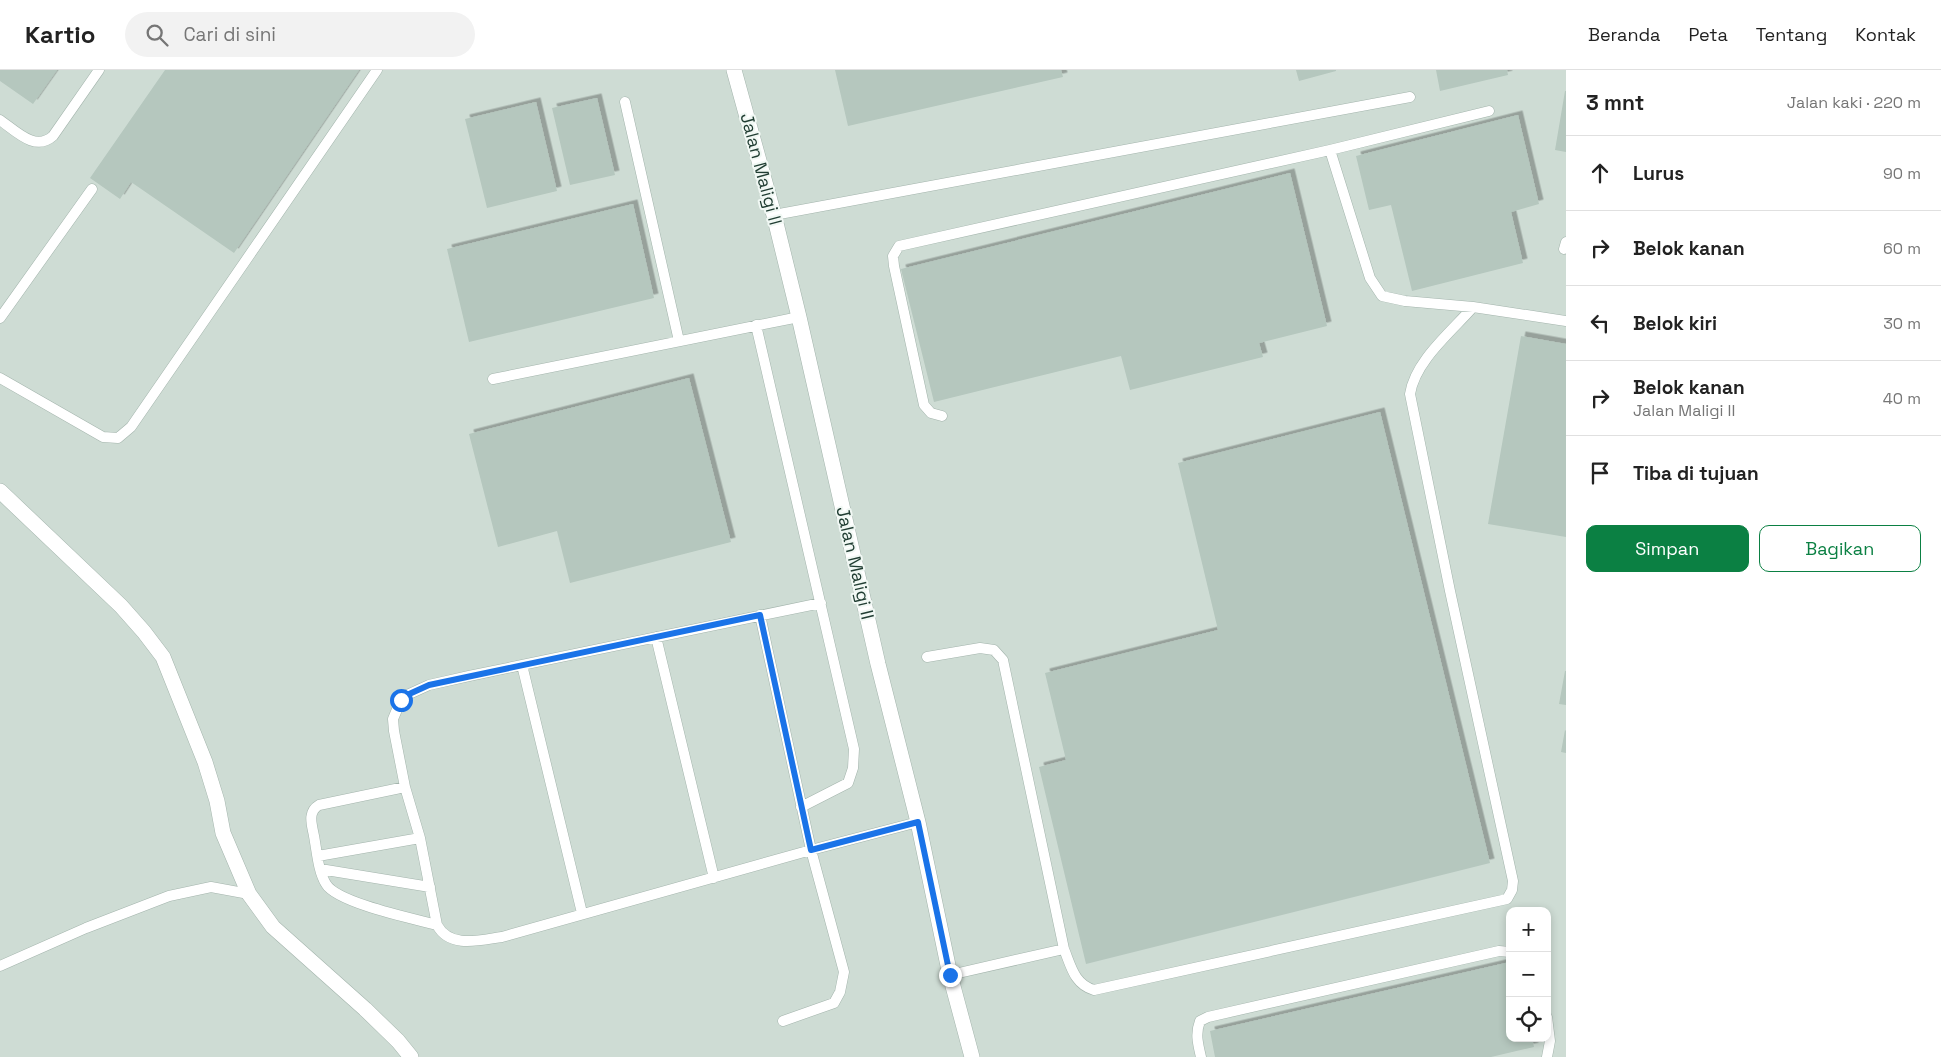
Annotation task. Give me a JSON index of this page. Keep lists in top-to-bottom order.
{
  "streets": {
    "street": ["Jalan Maligi II"]
  },
  "page": {
    "header": "Kartio",
    "search": "Cari di sini",
    "nav": [
      "Beranda",
      "Peta",
      "Tentang",
      "Kontak"
    ],
    "heading": ["3 mnt", "Jalan kaki · 220 m"],
    "list": [
      ["Lurus", "90 m"],
      ["Belok kanan", "60 m"],
      ["Belok kiri", "30 m"],
      ["Belok kanan", "Jalan Maligi II", "40 m"],
      "Tiba di tujuan"
    ],
    "buttons": ["Simpan", "Bagikan"],
    "map_buttons": ["+", "−"]
  }
}
